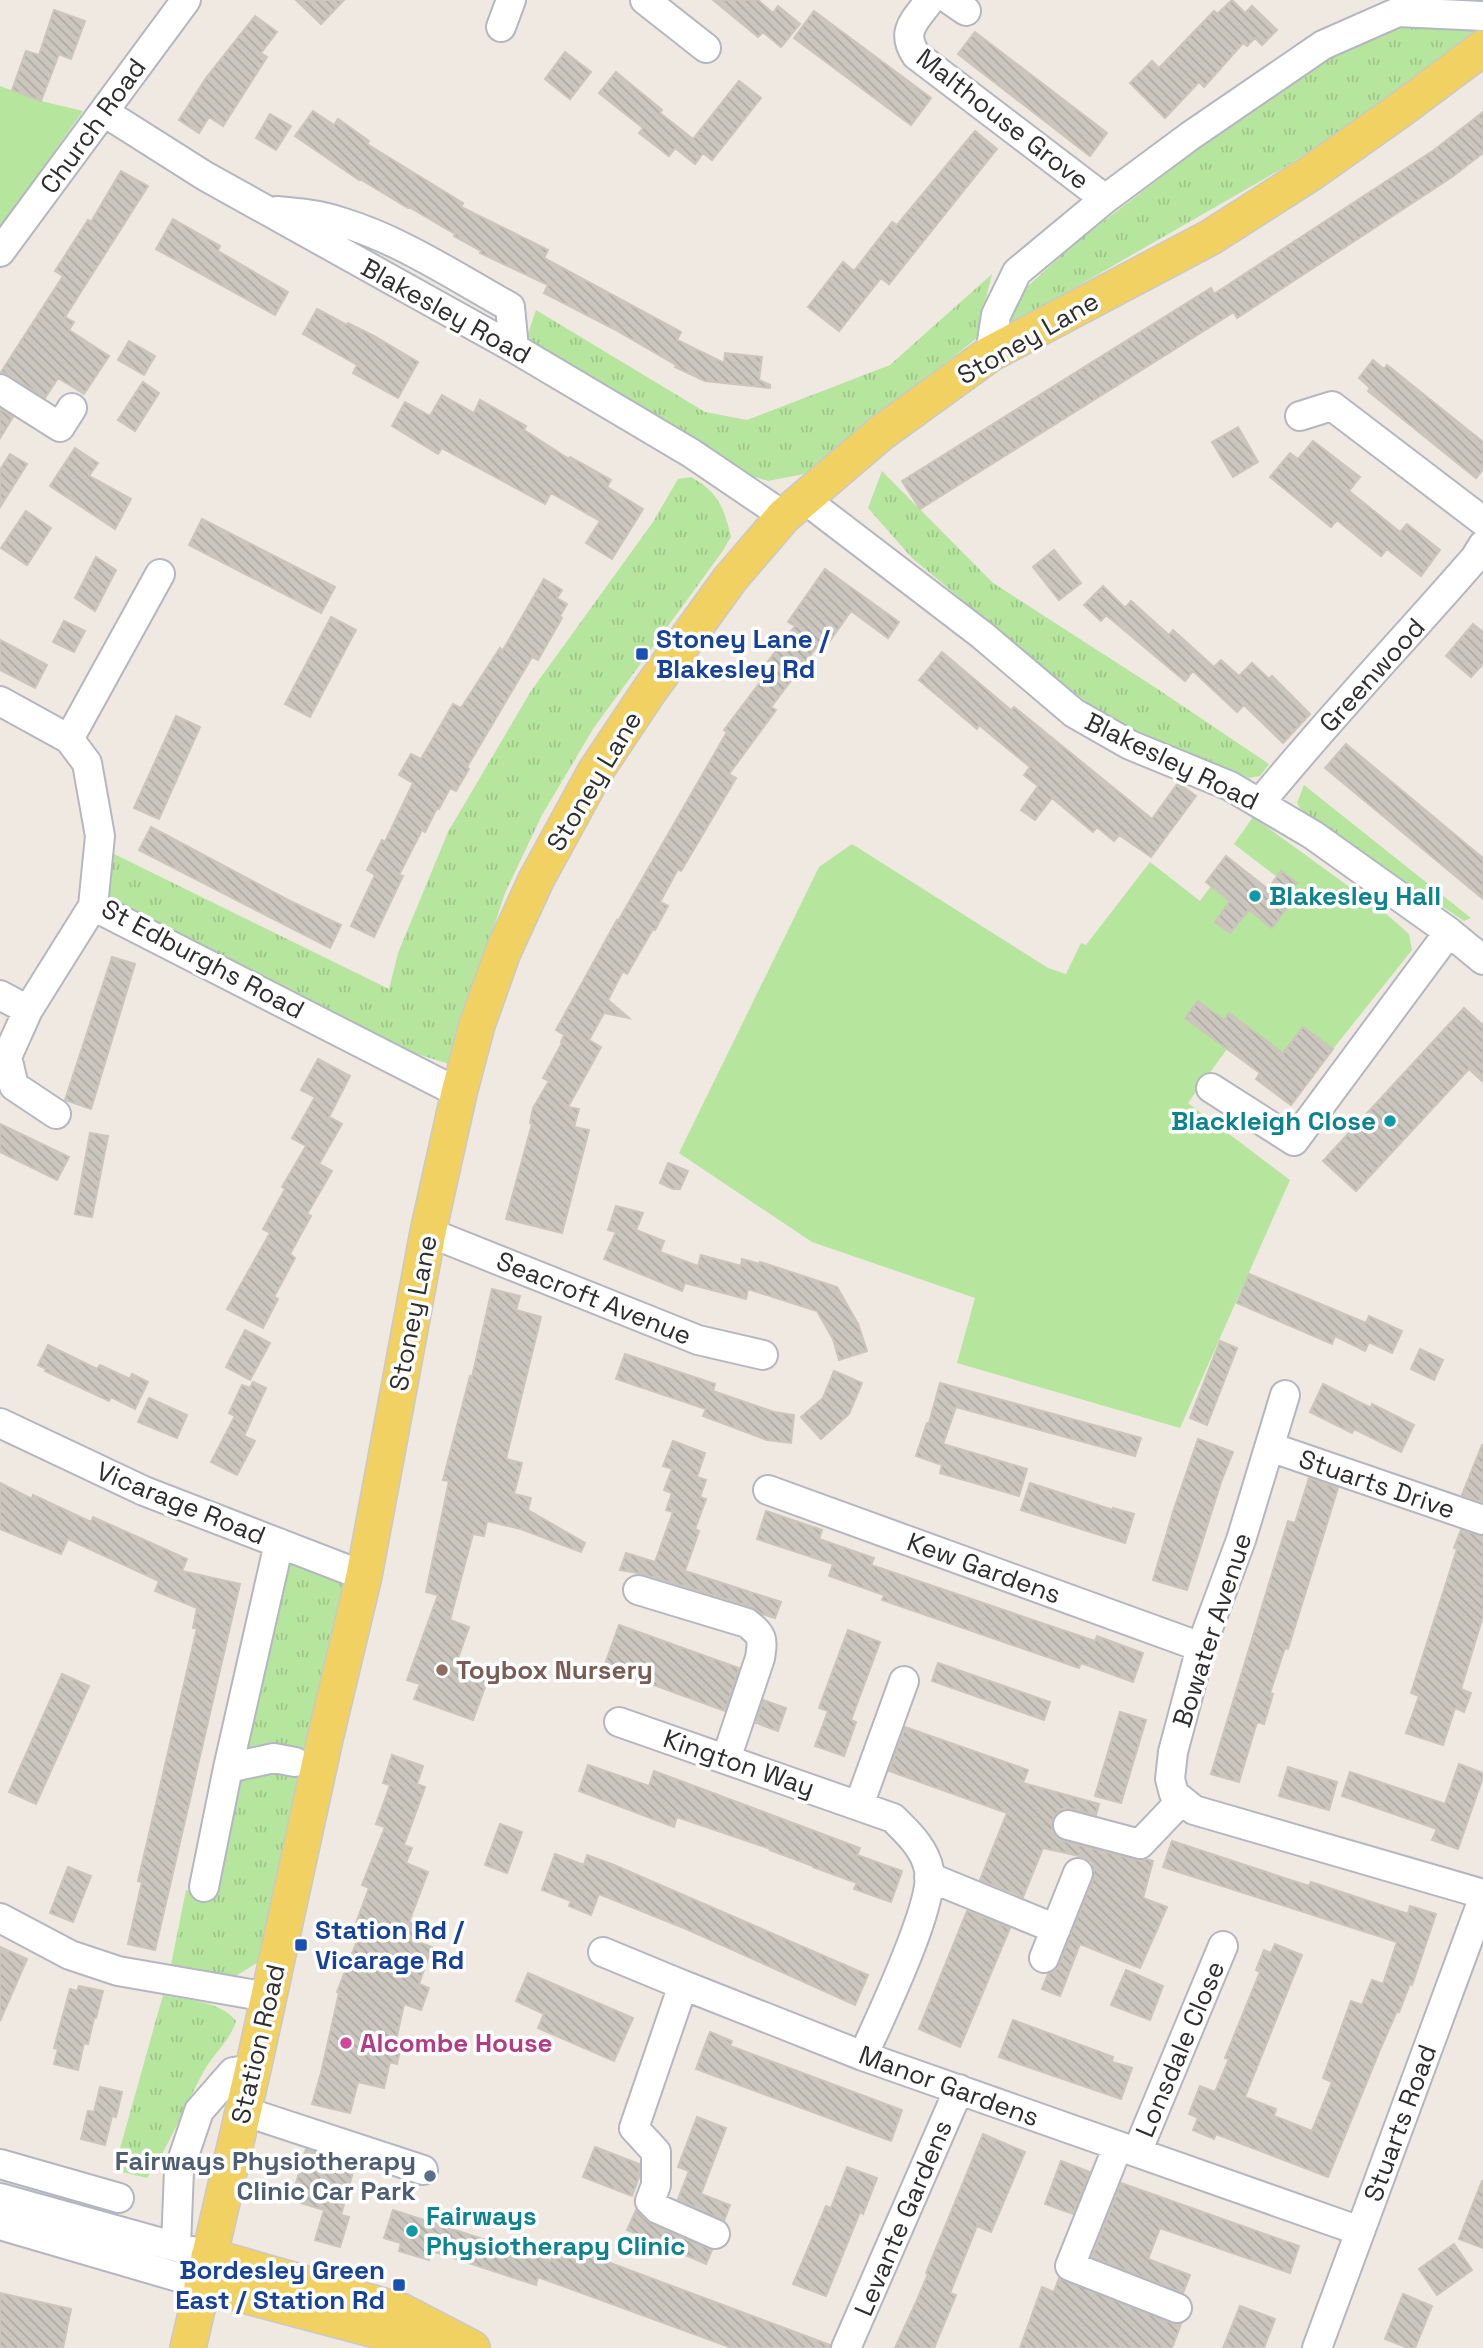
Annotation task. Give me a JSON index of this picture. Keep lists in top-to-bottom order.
{
  "streets": {
    "main road": ["Stoney Lane", "Station Road"],
    "street": [
      "Malthouse Grove",
      "Church Road",
      "Blakesley Road",
      "Greenwood",
      "St Edburghs Road",
      "Seacroft Avenue",
      "Stuarts Drive",
      "Vicarage Road",
      "Kew Gardens",
      "Bowater Avenue",
      "Kington Way",
      "Lonsdale Close",
      "Manor Gardens",
      "Stuarts Road",
      "Levante Gardens"
    ]
  },
  "crossings": [
    ["Church Road", "Blakesley Road"],
    ["Blakesley Road", "Stoney Lane"],
    ["Blakesley Road", "Greenwood"],
    ["Stoney Lane", "St Edburghs Road"],
    ["Stoney Lane", "Seacroft Avenue"],
    ["Stoney Lane", "Vicarage Road"],
    ["Stoney Lane", "Station Road"],
    ["Stuarts Drive", "Bowater Avenue"],
    ["Vicarage Road", "Station Road"],
    ["Kew Gardens", "Bowater Avenue"],
    ["Kington Way", "Manor Gardens"],
    ["Lonsdale Close", "Manor Gardens"],
    ["Manor Gardens", "Stuarts Road"],
    ["Manor Gardens", "Levante Gardens"]
  ],
  "places": {
    "transit": ["Stoney Lane / Blakesley Rd", "Station Rd / Vicarage Rd", "Bordesley Green East / Station Rd"],
    "other": [
      "Blakesley Hall",
      "Blackleigh Close",
      "Toybox Nursery",
      "Alcombe House",
      "Fairways Physiotherapy Clinic Car Park",
      "Fairways Physiotherapy Clinic"
    ]
  }
}
